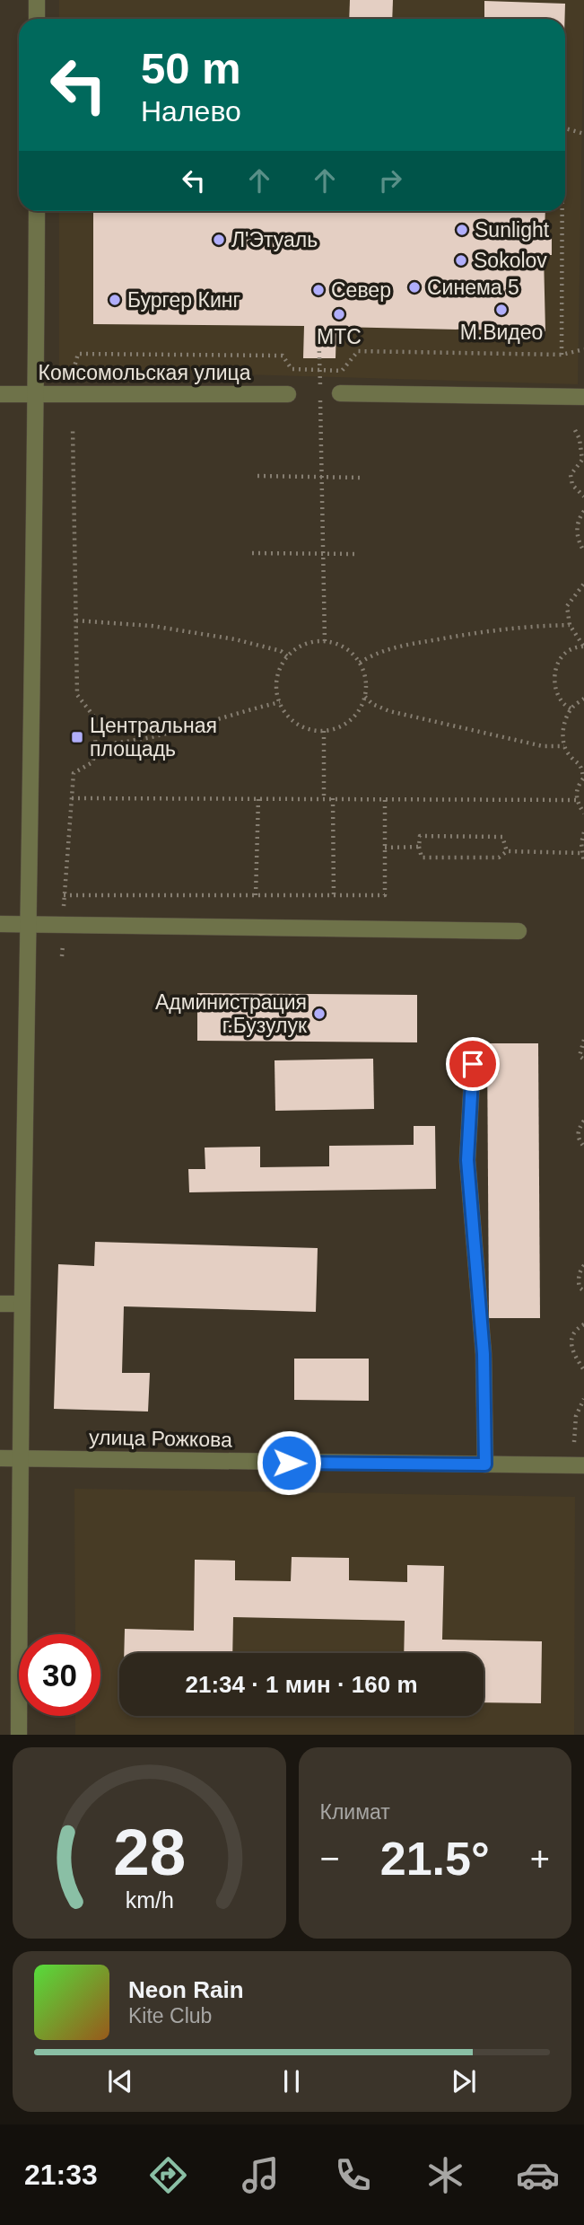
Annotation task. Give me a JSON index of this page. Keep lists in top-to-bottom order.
{
  "streets": {
    "street": ["Комсомольская улица", "улица Рожкова"]
  },
  "places": {
    "other": [
      "Sunlight",
      "Л'Этуаль",
      "Sokolov",
      "Синема 5",
      "Север",
      "Бургер Кинг",
      "М.Видео",
      "МТС",
      "Администрация г.Бузулук"
    ],
    "transit": ["Центральная площадь"]
  },
  "page": {
    "turn": ["50 m", "Налево"],
    "limit": "30",
    "trip": "21:34 · 1 мин · 160 m",
    "tile": "Климат",
    "heat": ["−", "21.5°", "+"],
    "song": ["Neon Rain", "Kite Club"],
    "tabs": "21:33",
    "gauge": ["28", "km/h"]
  }
}
